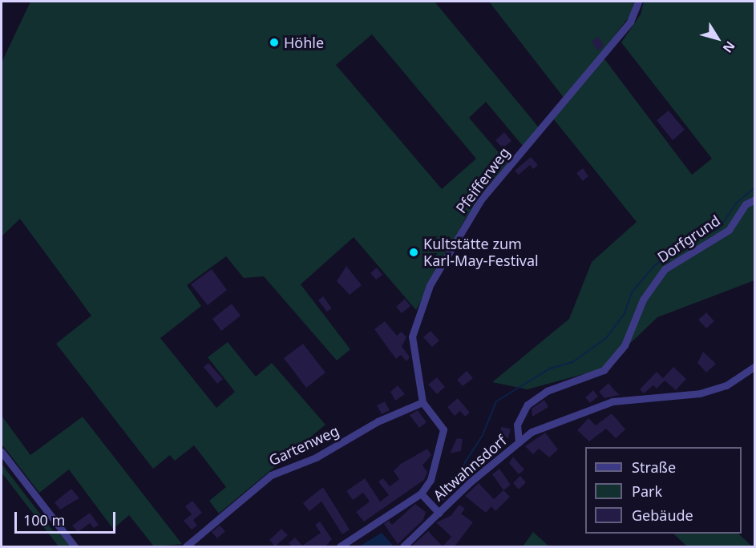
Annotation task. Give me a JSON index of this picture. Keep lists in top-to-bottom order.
{
  "streets": {
    "street": [
      "Pfeifferweg",
      "Dorfgrund",
      "Gartenweg",
      "Altwahnsdorf"
    ]
  },
  "crossings": [
    ["Pfeifferweg", "Gartenweg"],
    ["Dorfgrund", "Altwahnsdorf"]
  ],
  "places": ["Höhle", "Kultstätte zum Karl-May-Festival"],
  "legend": ["Straße", "Park", "Gebäude"],
  "scale_bar": "100 m",
  "north": "bottom right"
}
